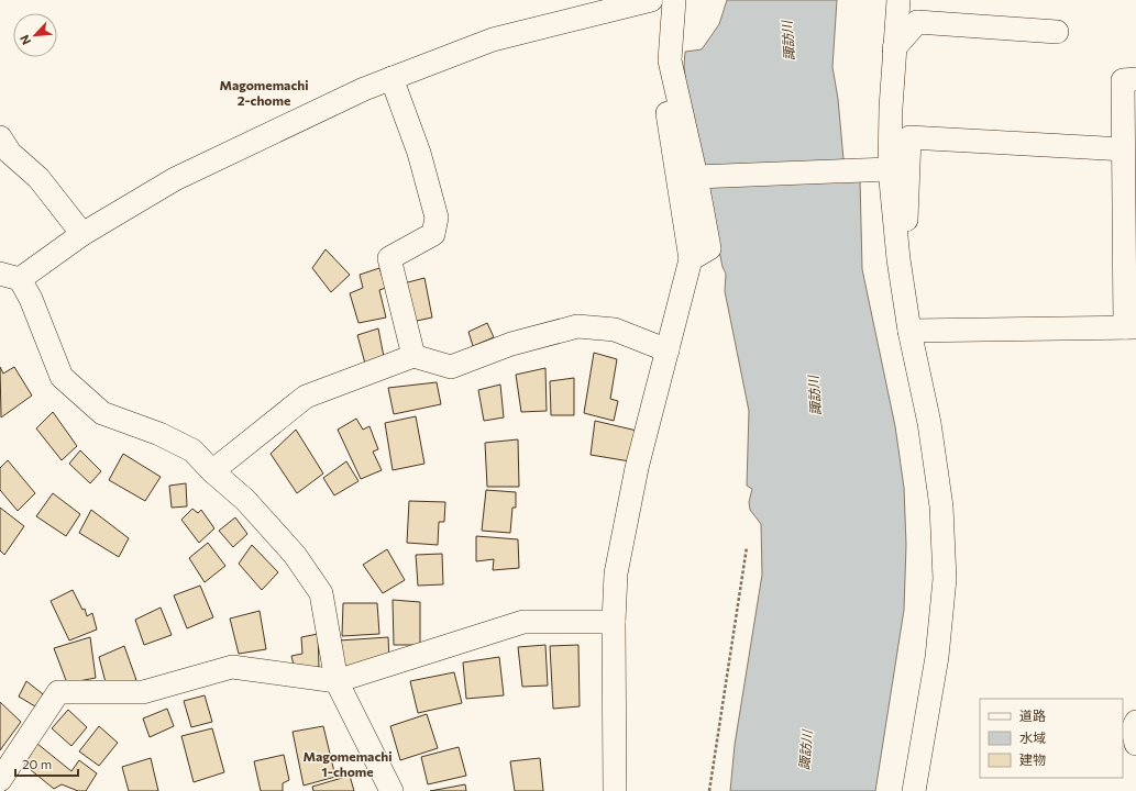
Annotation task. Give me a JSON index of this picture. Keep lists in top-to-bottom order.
{
  "districts": ["Magomemachi 2-chome", "Magomemachi 1-chome"],
  "water": ["諏訪川"],
  "legend": ["道路", "水域", "建物"],
  "scale_bar": "20 m",
  "north": "bottom left"
}
